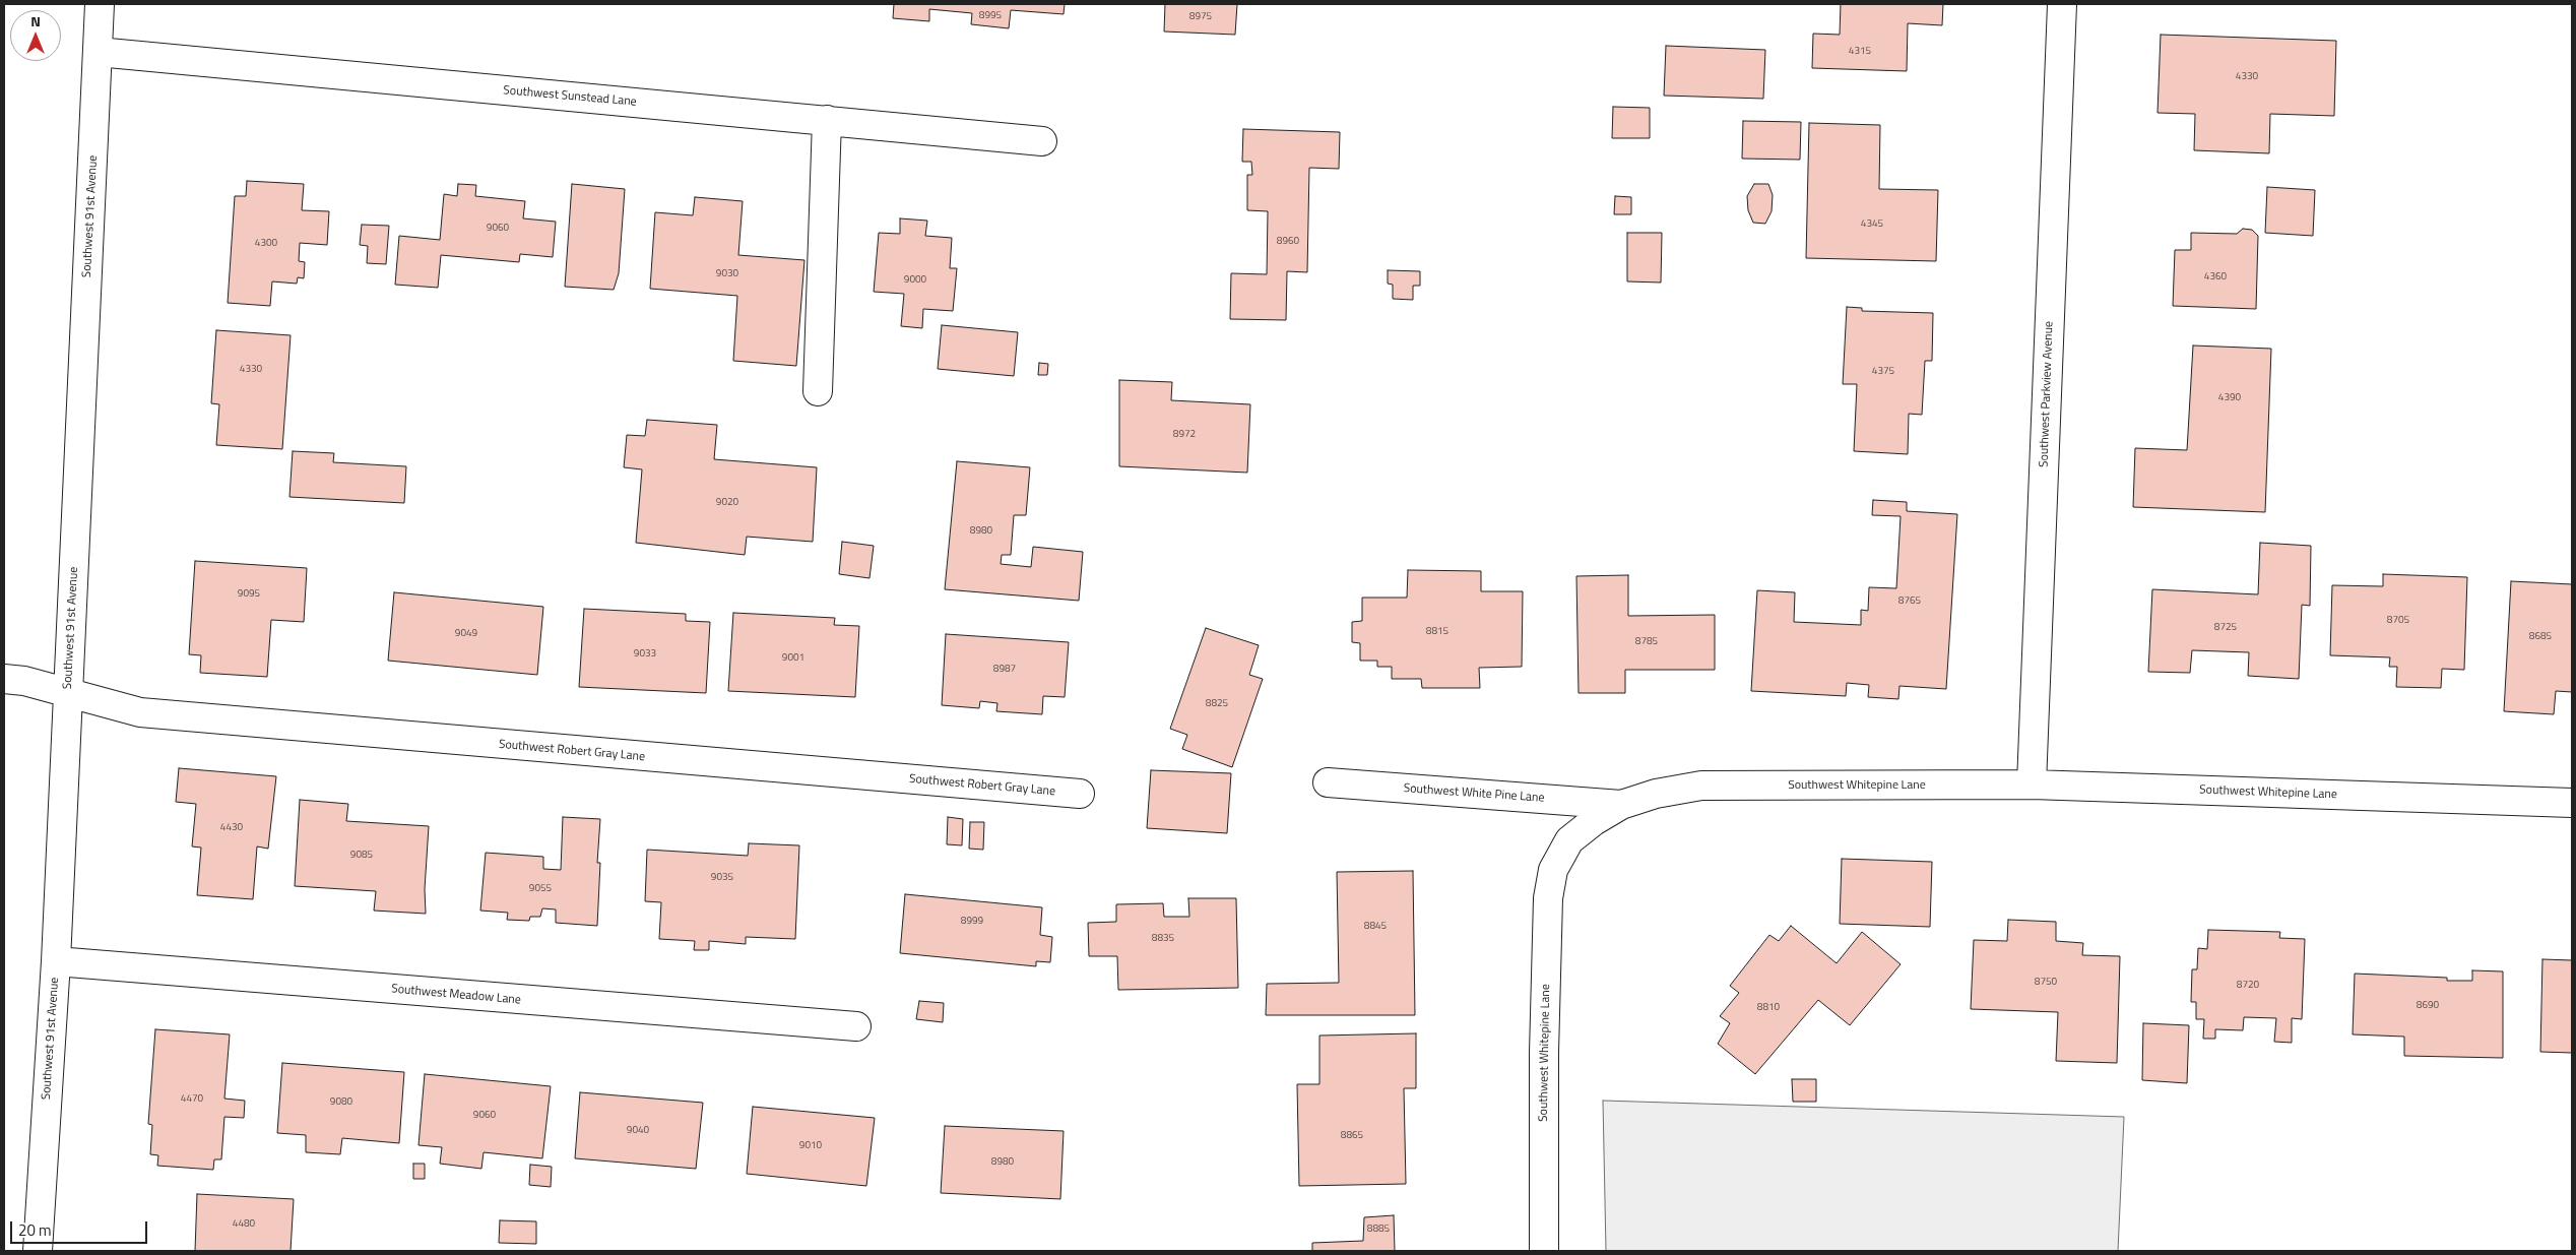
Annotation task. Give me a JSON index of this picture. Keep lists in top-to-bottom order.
{
  "streets": {
    "street": [
      "Southwest Sunstead Lane",
      "Southwest 91st Avenue",
      "Southwest Parkview Avenue",
      "Southwest Robert Gray Lane",
      "Southwest Whitepine Lane",
      "Southwest White Pine Lane",
      "Southwest Meadow Lane"
    ]
  },
  "crossings": [
    ["Southwest Sunstead Lane", "Southwest 91st Avenue"],
    ["Southwest 91st Avenue", "Southwest Robert Gray Lane"],
    ["Southwest 91st Avenue", "Southwest Meadow Lane"],
    ["Southwest Parkview Avenue", "Southwest Whitepine Lane"],
    ["Southwest Whitepine Lane", "Southwest White Pine Lane"]
  ],
  "house_numbers": [
    "8995",
    "8975",
    "4315",
    "4330",
    "4345",
    "9060",
    "8960",
    "4300",
    "9030",
    "4360",
    "9000",
    "4330",
    "4375",
    "4390",
    "8972",
    "9020",
    "8980",
    "9095",
    "8765",
    "8705",
    "8725",
    "8815",
    "9049",
    "8685",
    "8785",
    "9033",
    "9001",
    "8987",
    "8825",
    "4430",
    "9085",
    "9035",
    "9055",
    "8999",
    "8845",
    "8835",
    "8750",
    "8720",
    "8690",
    "8810",
    "4470",
    "9080",
    "9060",
    "9040",
    "8865",
    "9010",
    "8980",
    "4480",
    "8885"
  ],
  "scale_bar": "20 m",
  "north": "top"
}
